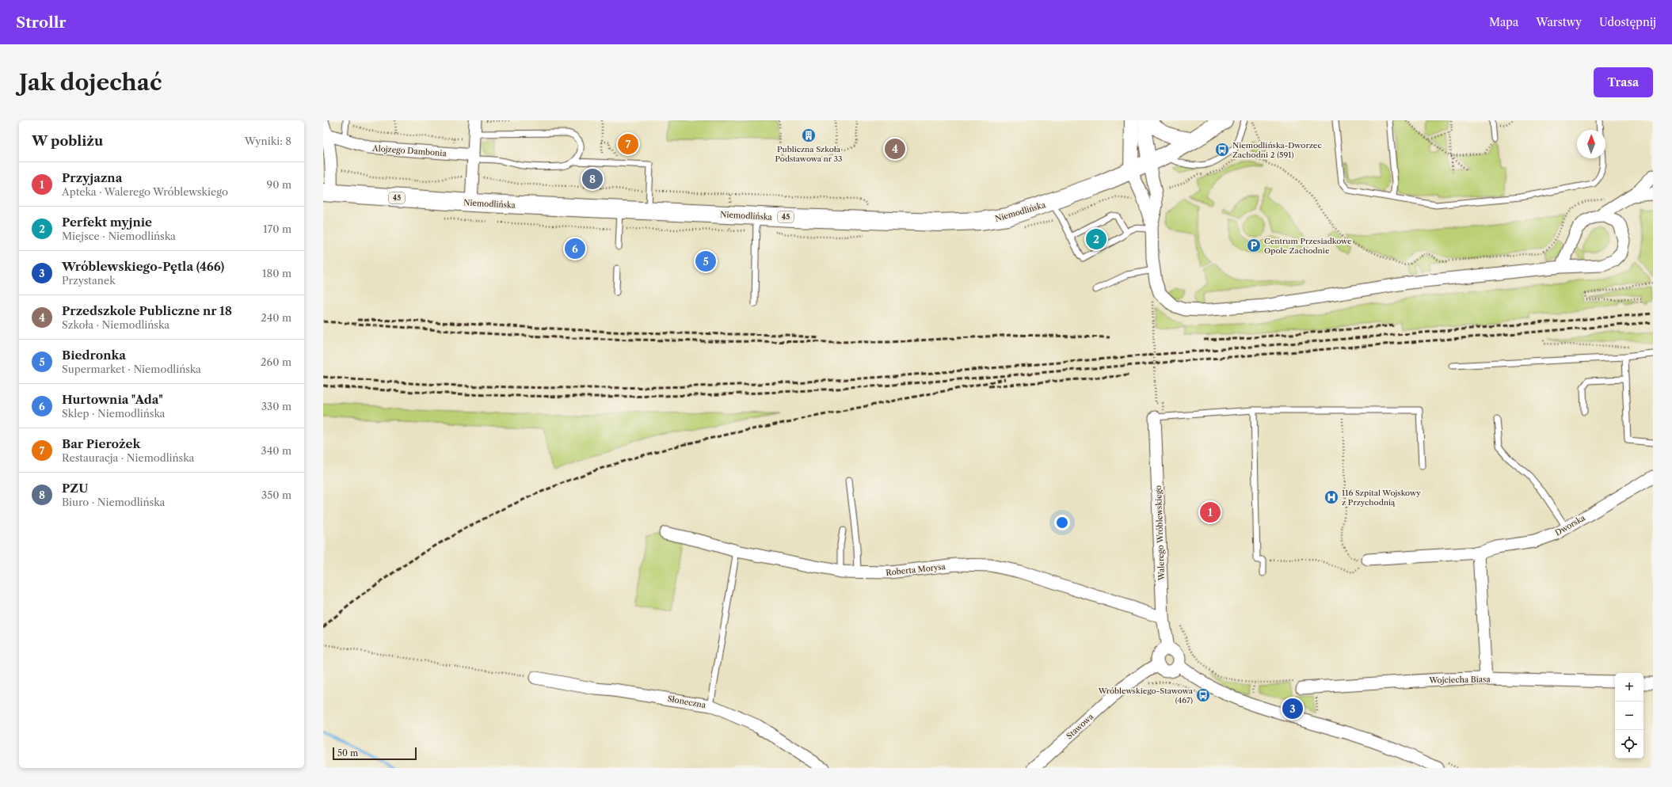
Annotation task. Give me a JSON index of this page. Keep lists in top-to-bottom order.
{
  "streets": {
    "main road": ["45", "Niemodlińska"],
    "street": [
      "Alojzego Dambonia",
      "Dworska",
      "Walerego Wróblewskiego",
      "Roberta Morysa",
      "Wojciecha Biasa",
      "Słoneczna",
      "Stawowa"
    ]
  },
  "crossings": [
    ["Alojzego Dambonia", "Niemodlińska"],
    ["Walerego Wróblewskiego", "Roberta Morysa"],
    ["Walerego Wróblewskiego", "Stawowa"]
  ],
  "places": {
    "building": ["Publiczna Szkoła Podstawowa nr 33"],
    "bus stop": ["Niemodlińska-Dworzec Zachodni 2 (591)", "Wróblewskiego-Stawowa (467)"],
    "parking": ["Centrum Przesiadkowe Opole Zachodnie"],
    "hospital": ["116 Szpital Wojskowy z Przychodnią"]
  },
  "scale_bar": "50 m",
  "north": "top",
  "page": {
    "header": "Strollr",
    "nav": ["Mapa", "Warstwy", "Udostępnij"],
    "buttons": "Trasa",
    "title": "Jak dojechać",
    "heading": ["W pobliżu", "Wyniki: 8"],
    "pins": [
      "7",
      "4",
      "8",
      "2",
      "6",
      "5",
      "1",
      "3"
    ],
    "list": [
      {
        "mark": "1",
        "name": "Przyjazna",
        "note": "Apteka · Walerego Wróblewskiego",
        "value": "90 m"
      },
      {
        "mark": "2",
        "name": "Perfekt myjnie",
        "note": "Miejsce · Niemodlińska",
        "value": "170 m"
      },
      {
        "mark": "3",
        "name": "Wróblewskiego-Pętla (466)",
        "note": "Przystanek",
        "value": "180 m"
      },
      {
        "mark": "4",
        "name": "Przedszkole Publiczne nr 18",
        "note": "Szkoła · Niemodlińska",
        "value": "240 m"
      },
      {
        "mark": "5",
        "name": "Biedronka",
        "note": "Supermarket · Niemodlińska",
        "value": "260 m"
      },
      {
        "mark": "6",
        "name": "Hurtownia \"Ada\"",
        "note": "Sklep · Niemodlińska",
        "value": "330 m"
      },
      {
        "mark": "7",
        "name": "Bar Pierożek",
        "note": "Restauracja · Niemodlińska",
        "value": "340 m"
      },
      {
        "mark": "8",
        "name": "PZU",
        "note": "Biuro · Niemodlińska",
        "value": "350 m"
      }
    ],
    "map_buttons": ["+", "−"],
    "scale": "50 m"
  }
}
